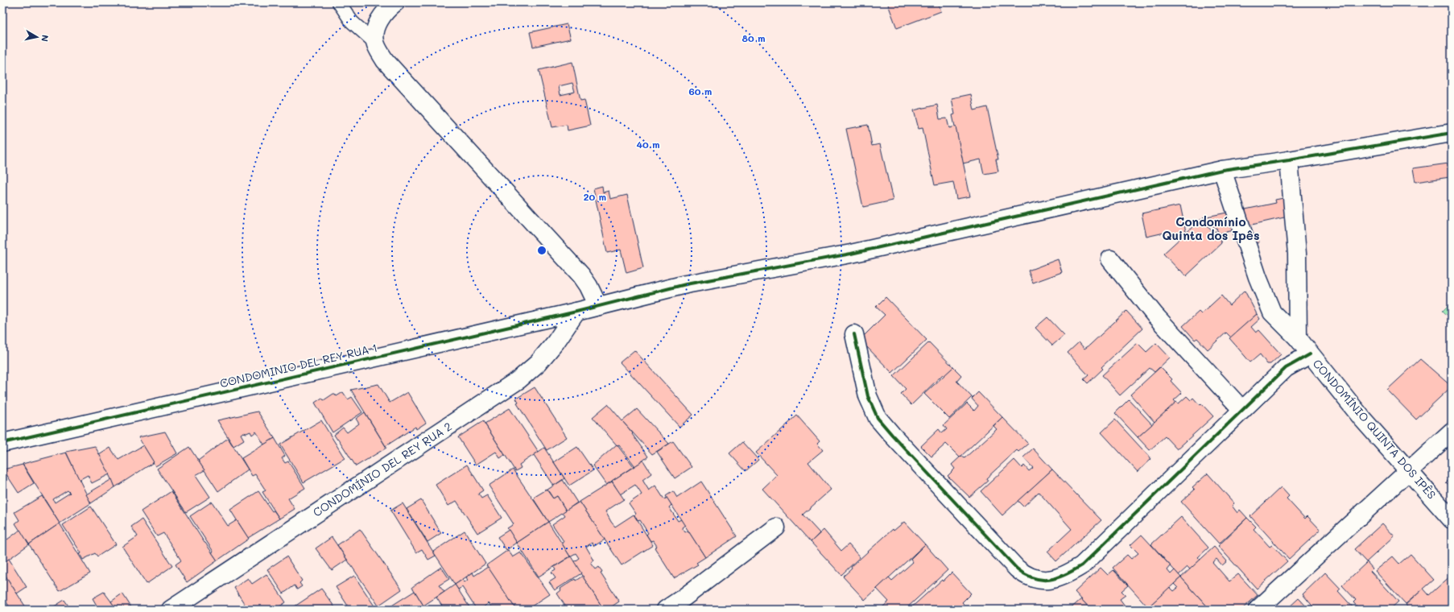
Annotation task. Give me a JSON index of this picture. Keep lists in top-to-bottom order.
{
  "streets": {
    "street": ["CONDOMINIO DEL REY RUA 1", "CONDOMÍNIO QUINTA DOS IPÊS", "CONDOMÍNIO DEL REY RUA 2"]
  },
  "crossings": [
    ["CONDOMINIO DEL REY RUA 1", "CONDOMÍNIO QUINTA DOS IPÊS"],
    ["CONDOMINIO DEL REY RUA 1", "CONDOMÍNIO DEL REY RUA 2"]
  ],
  "districts": ["Condomínio Quinta dos Ipês"],
  "north": "right",
  "rings": [
    "80 m",
    "60 m",
    "40 m",
    "20 m"
  ]
}
